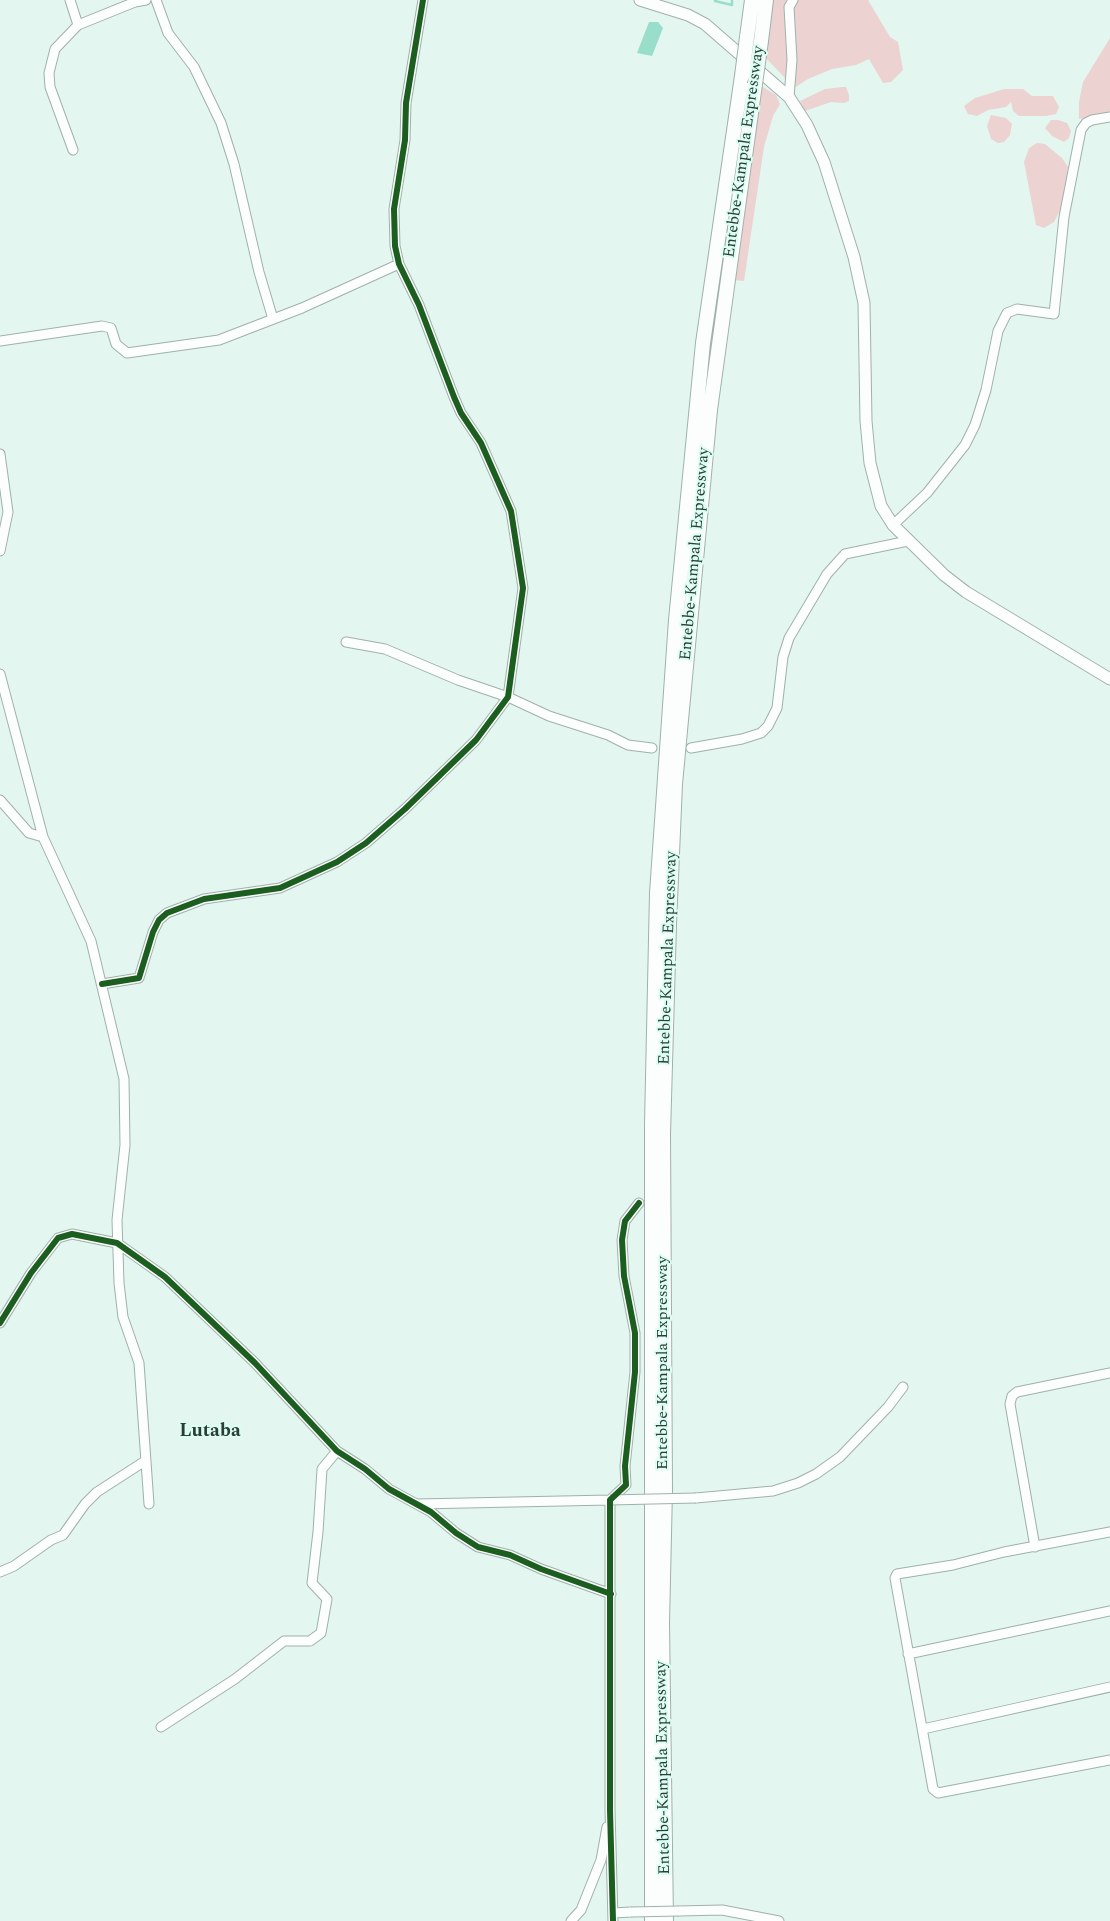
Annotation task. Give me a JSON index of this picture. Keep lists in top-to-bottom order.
{
  "streets": {
    "highway": ["Entebbe-Kampala Expressway"]
  },
  "districts": ["Lutaba"]
}
